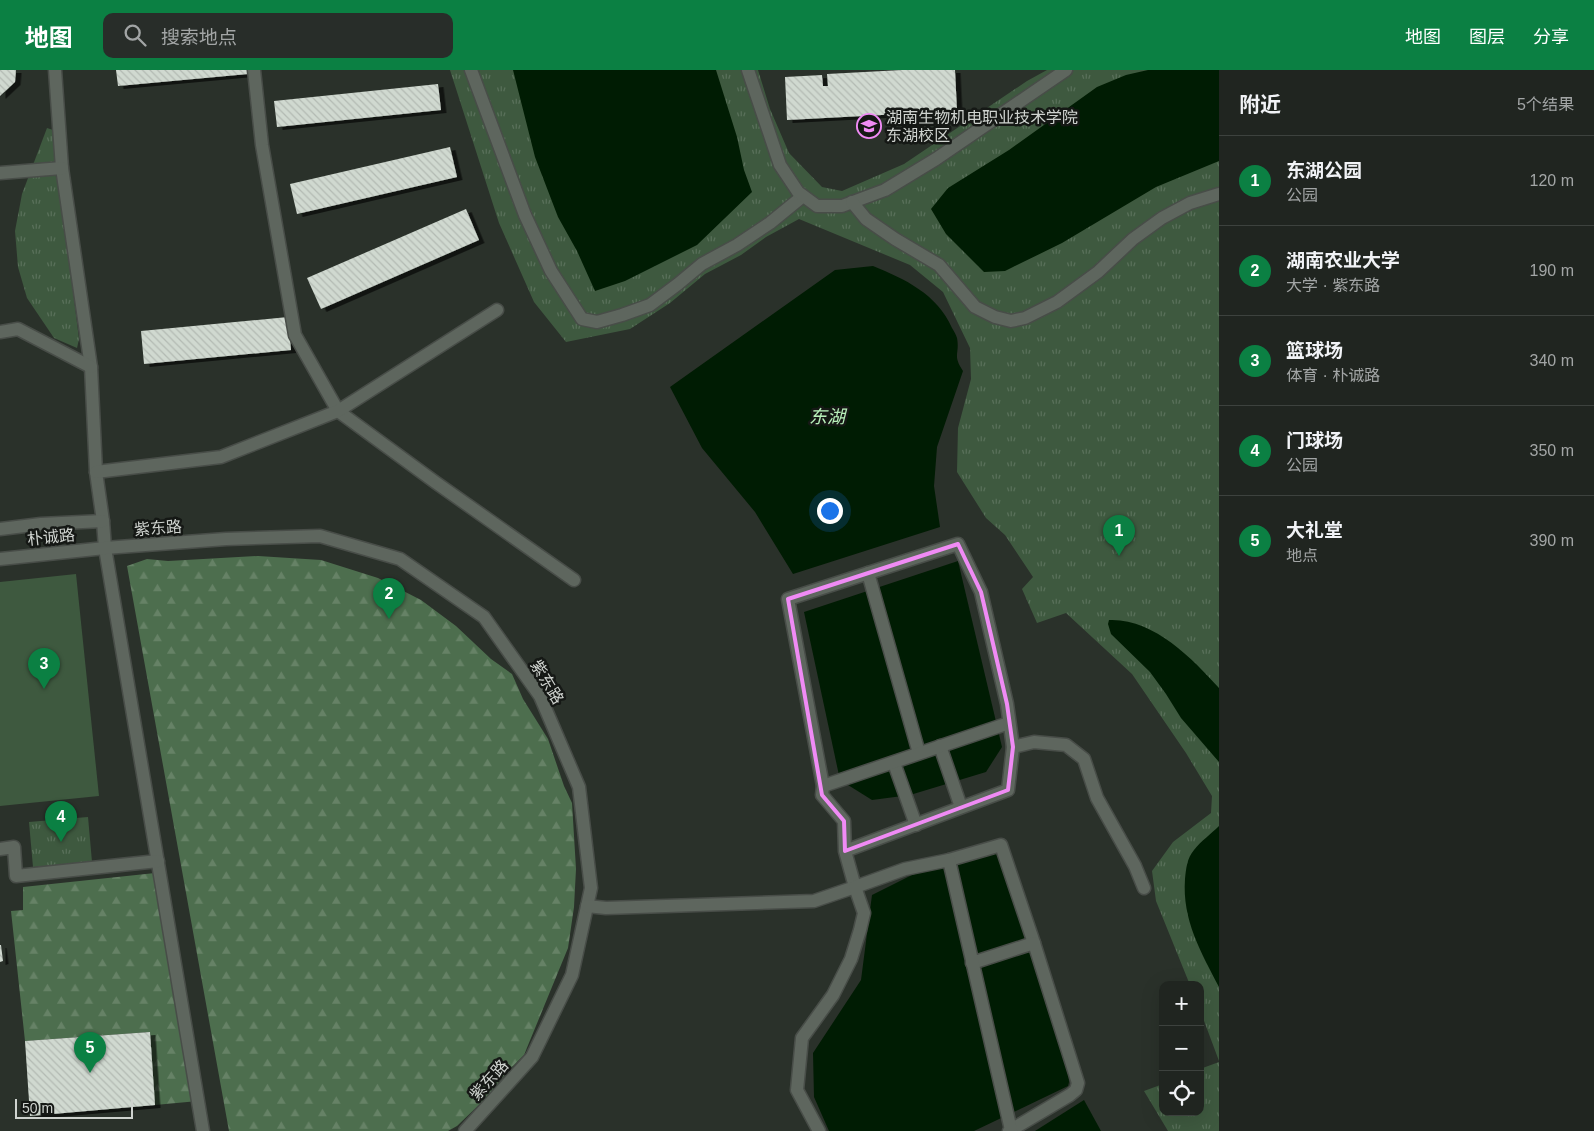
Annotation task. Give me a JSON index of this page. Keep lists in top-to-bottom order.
{
  "streets": {
    "street": ["紫东路", "朴诚路"]
  },
  "crossings": [
    ["紫东路", "朴诚路"]
  ],
  "water": ["东湖"],
  "places": {
    "school or university": ["湖南生物机电职业技术学院 东湖校区"]
  },
  "scale_bar": "50 m",
  "page": {
    "header": "地图",
    "search": "搜索地点",
    "nav": ["地图", "图层", "分享"],
    "heading": ["附近", "5个结果"],
    "list": [
      {
        "mark": "1",
        "name": "东湖公园",
        "note": "公园",
        "value": "120 m"
      },
      {
        "mark": "2",
        "name": "湖南农业大学",
        "note": "大学 · 紫东路",
        "value": "190 m"
      },
      {
        "mark": "3",
        "name": "篮球场",
        "note": "体育 · 朴诚路",
        "value": "340 m"
      },
      {
        "mark": "4",
        "name": "门球场",
        "note": "公园",
        "value": "350 m"
      },
      {
        "mark": "5",
        "name": "大礼堂",
        "note": "地点",
        "value": "390 m"
      }
    ],
    "pins": [
      "1",
      "2",
      "3",
      "4",
      "5"
    ],
    "map_buttons": ["+", "−"],
    "scale": "50 m"
  }
}
